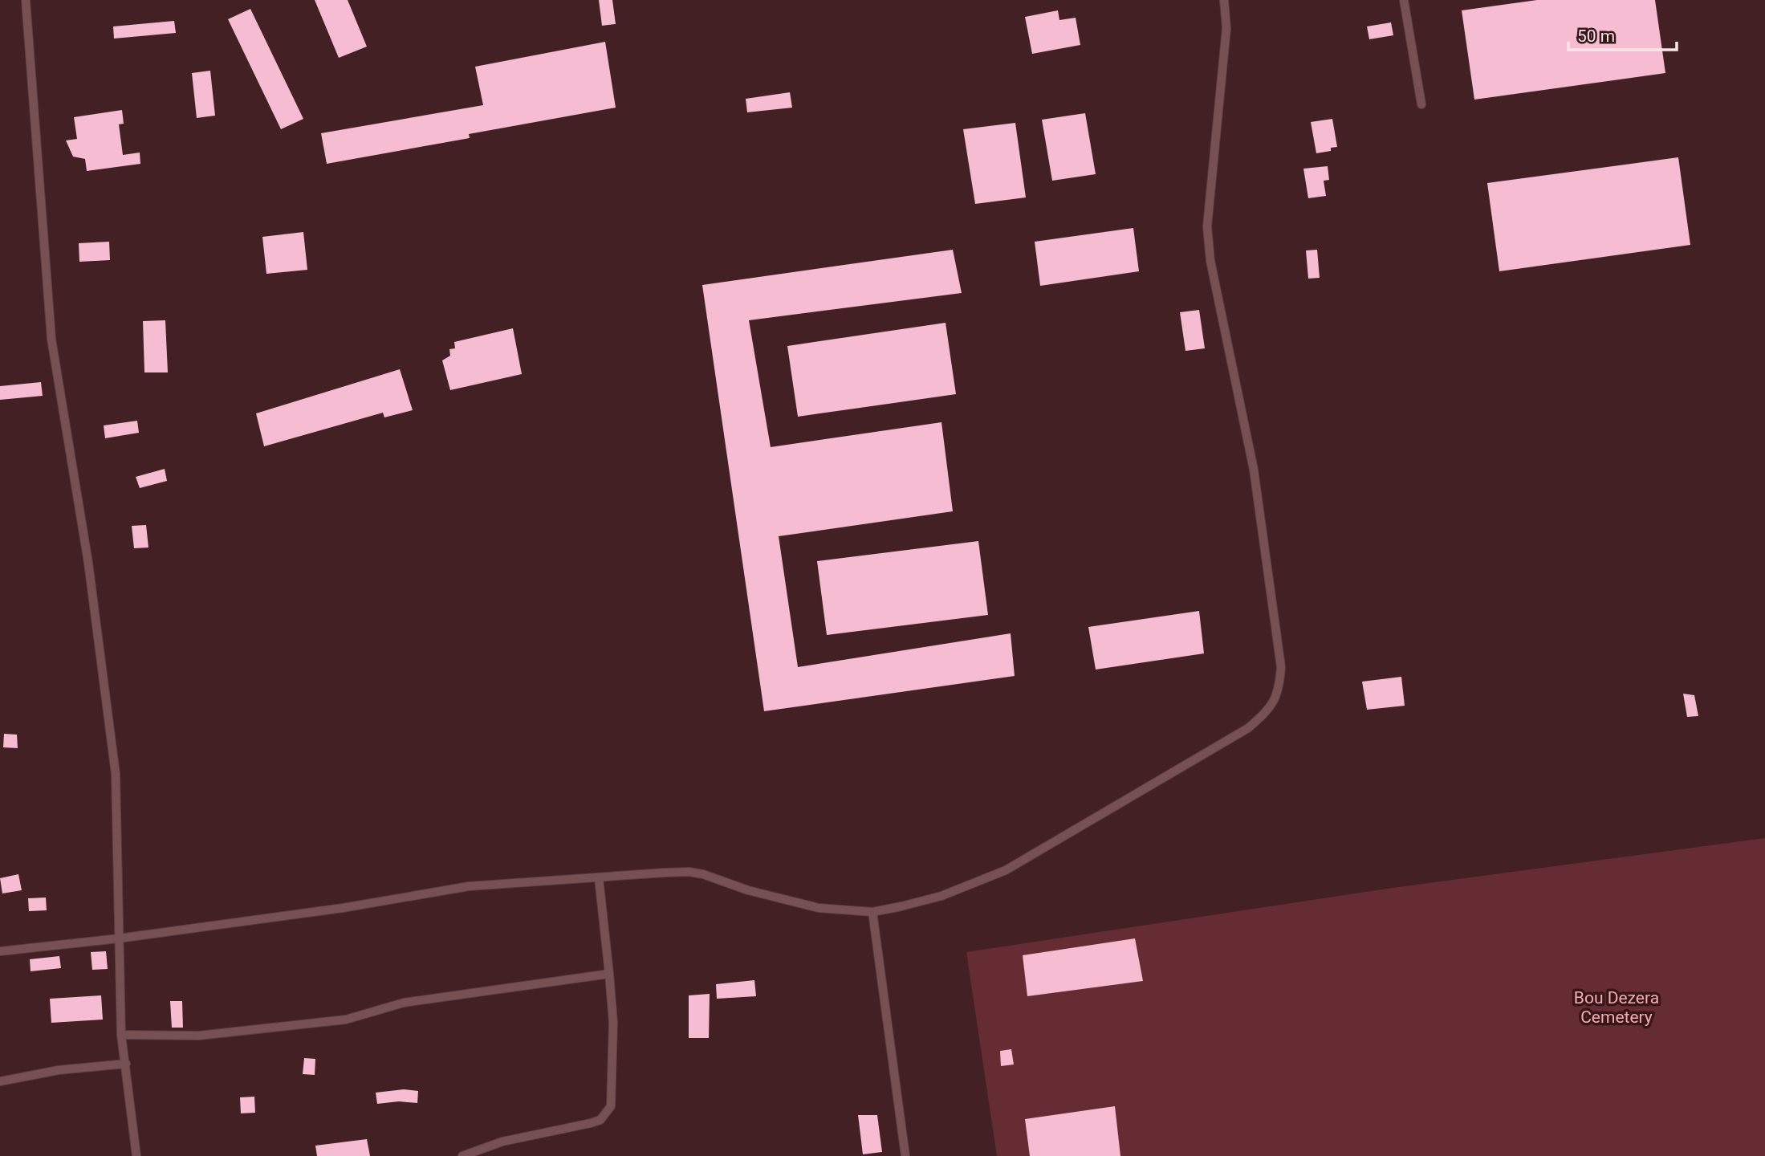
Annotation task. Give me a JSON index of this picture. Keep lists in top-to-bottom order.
{
  "parks": ["Bou Dezera Cemetery"],
  "scale_bar": "50 m"
}
